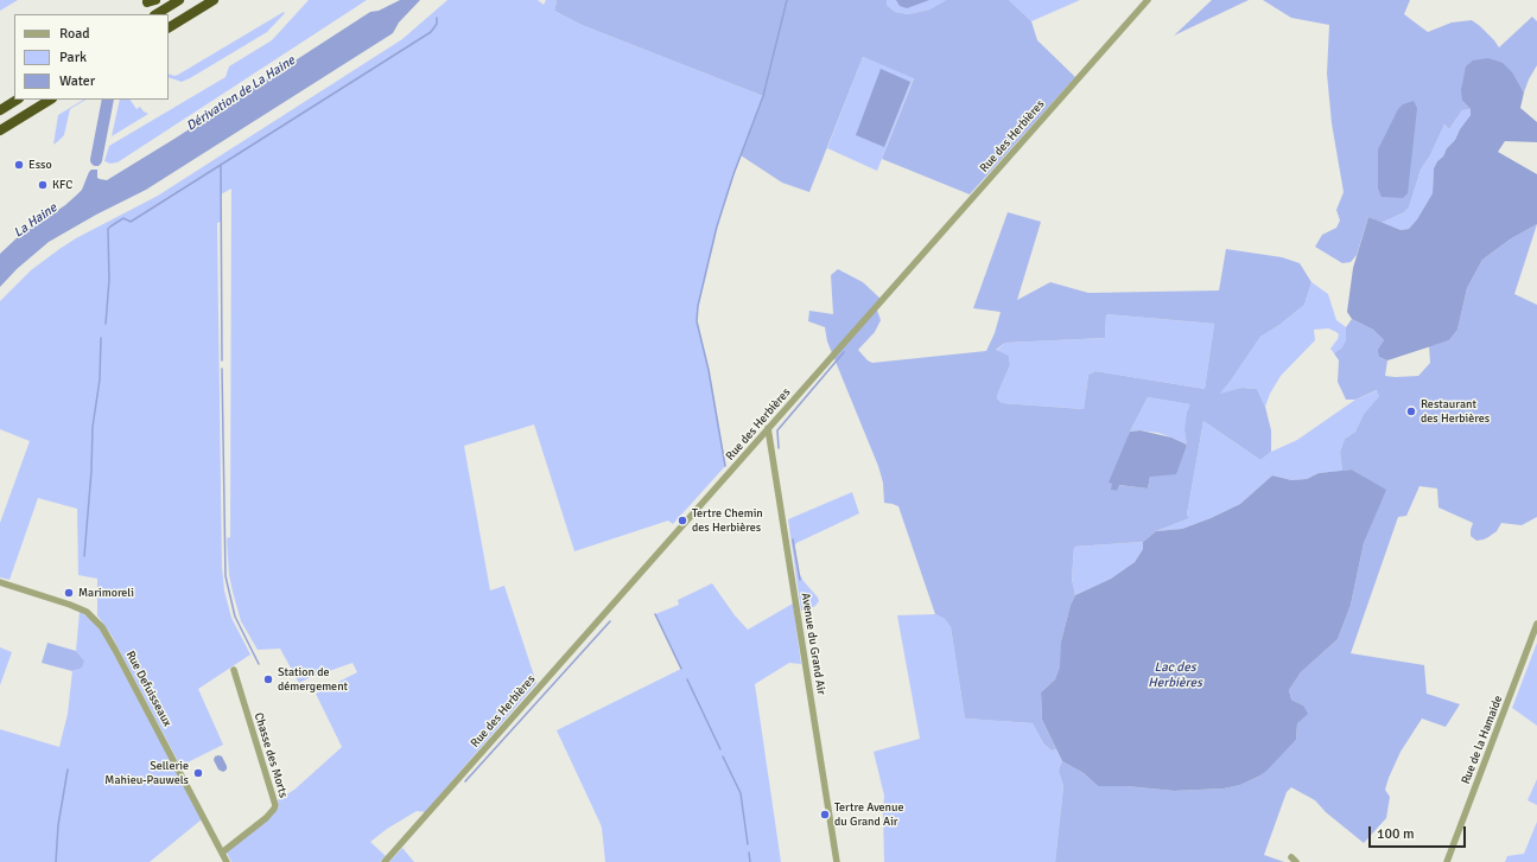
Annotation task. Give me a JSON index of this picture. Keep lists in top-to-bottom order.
{
  "streets": {
    "street": [
      "Rue des Herbières",
      "Avenue du Grand Air",
      "Rue Defuisseaux",
      "Rue de la Hamaide",
      "Chasse des Morts"
    ]
  },
  "crossings": [
    ["Rue des Herbières", "Avenue du Grand Air"],
    ["Rue Defuisseaux", "Chasse des Morts"]
  ],
  "water": ["Dérivation de La Haine", "La Haine", "Lac des Herbières"],
  "places": [
    "Esso",
    "KFC",
    "Restaurant des Herbières",
    "Tertre Chemin des Herbières",
    "Marimoreli",
    "Station de démergement",
    "Sellerie Mahieu-Pauwels",
    "Tertre Avenue du Grand Air"
  ],
  "legend": ["Road", "Park", "Water"],
  "scale_bar": "100 m"
}
